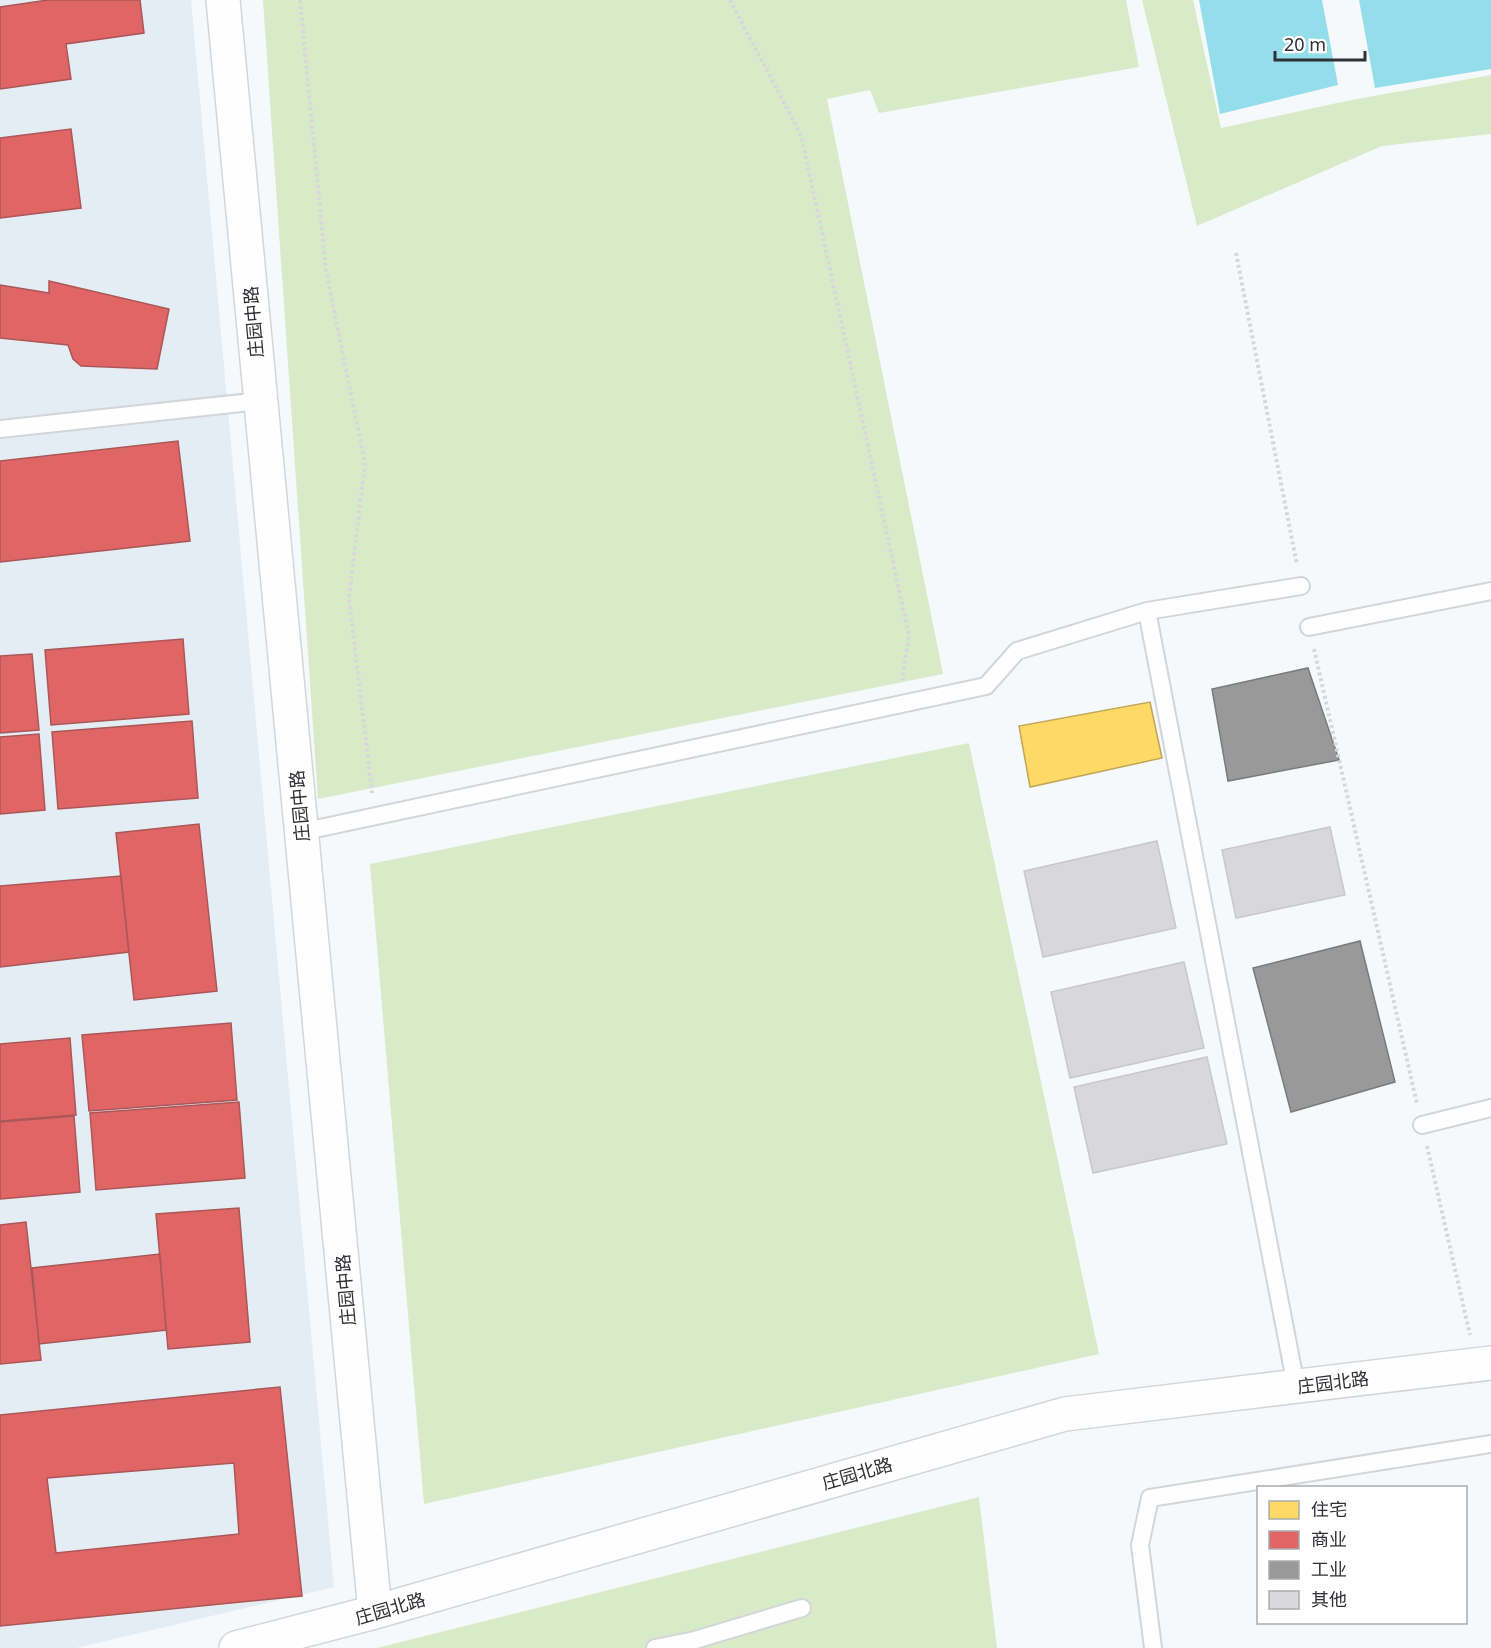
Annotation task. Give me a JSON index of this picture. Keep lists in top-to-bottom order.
{
  "streets": {
    "street": ["庄园中路", "庄园北路"]
  },
  "crossings": [
    ["庄园中路", "庄园北路"]
  ],
  "legend": [
    "住宅",
    "商业",
    "工业",
    "其他"
  ],
  "scale_bar": "20 m"
}
